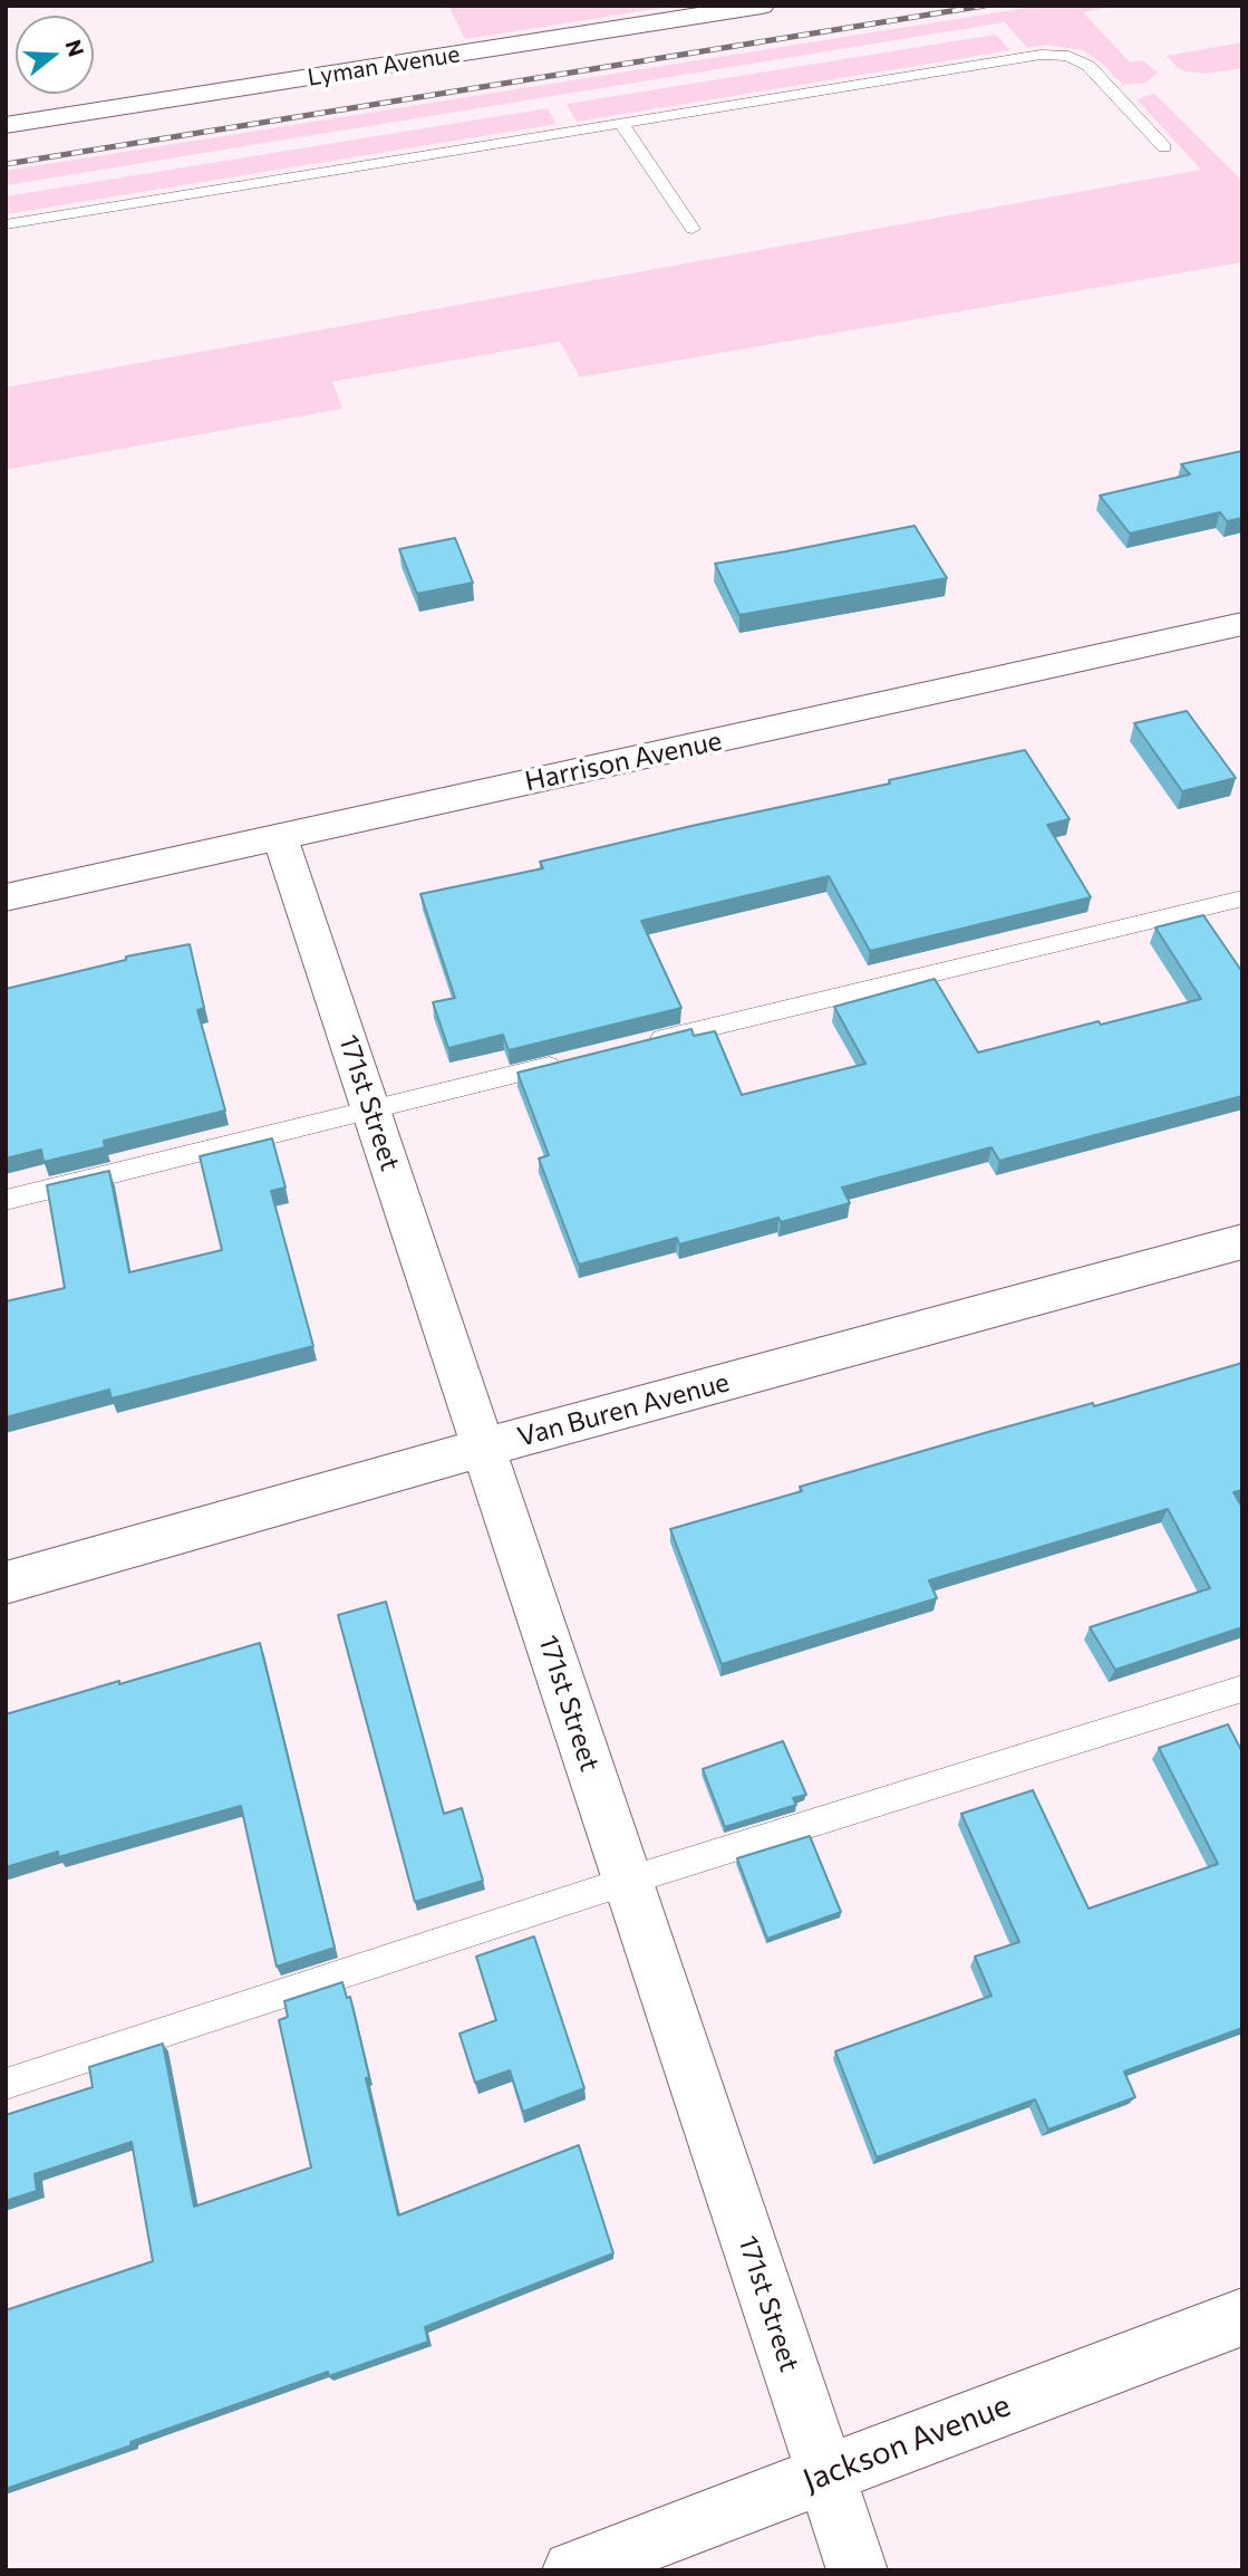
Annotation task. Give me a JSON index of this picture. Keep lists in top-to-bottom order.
{
  "streets": {
    "street": [
      "Lyman Avenue",
      "Harrison Avenue",
      "171st Street",
      "Van Buren Avenue",
      "Jackson Avenue"
    ]
  },
  "crossings": [
    ["Harrison Avenue", "171st Street"],
    ["171st Street", "Van Buren Avenue"],
    ["171st Street", "Jackson Avenue"]
  ],
  "north": "right"
}
